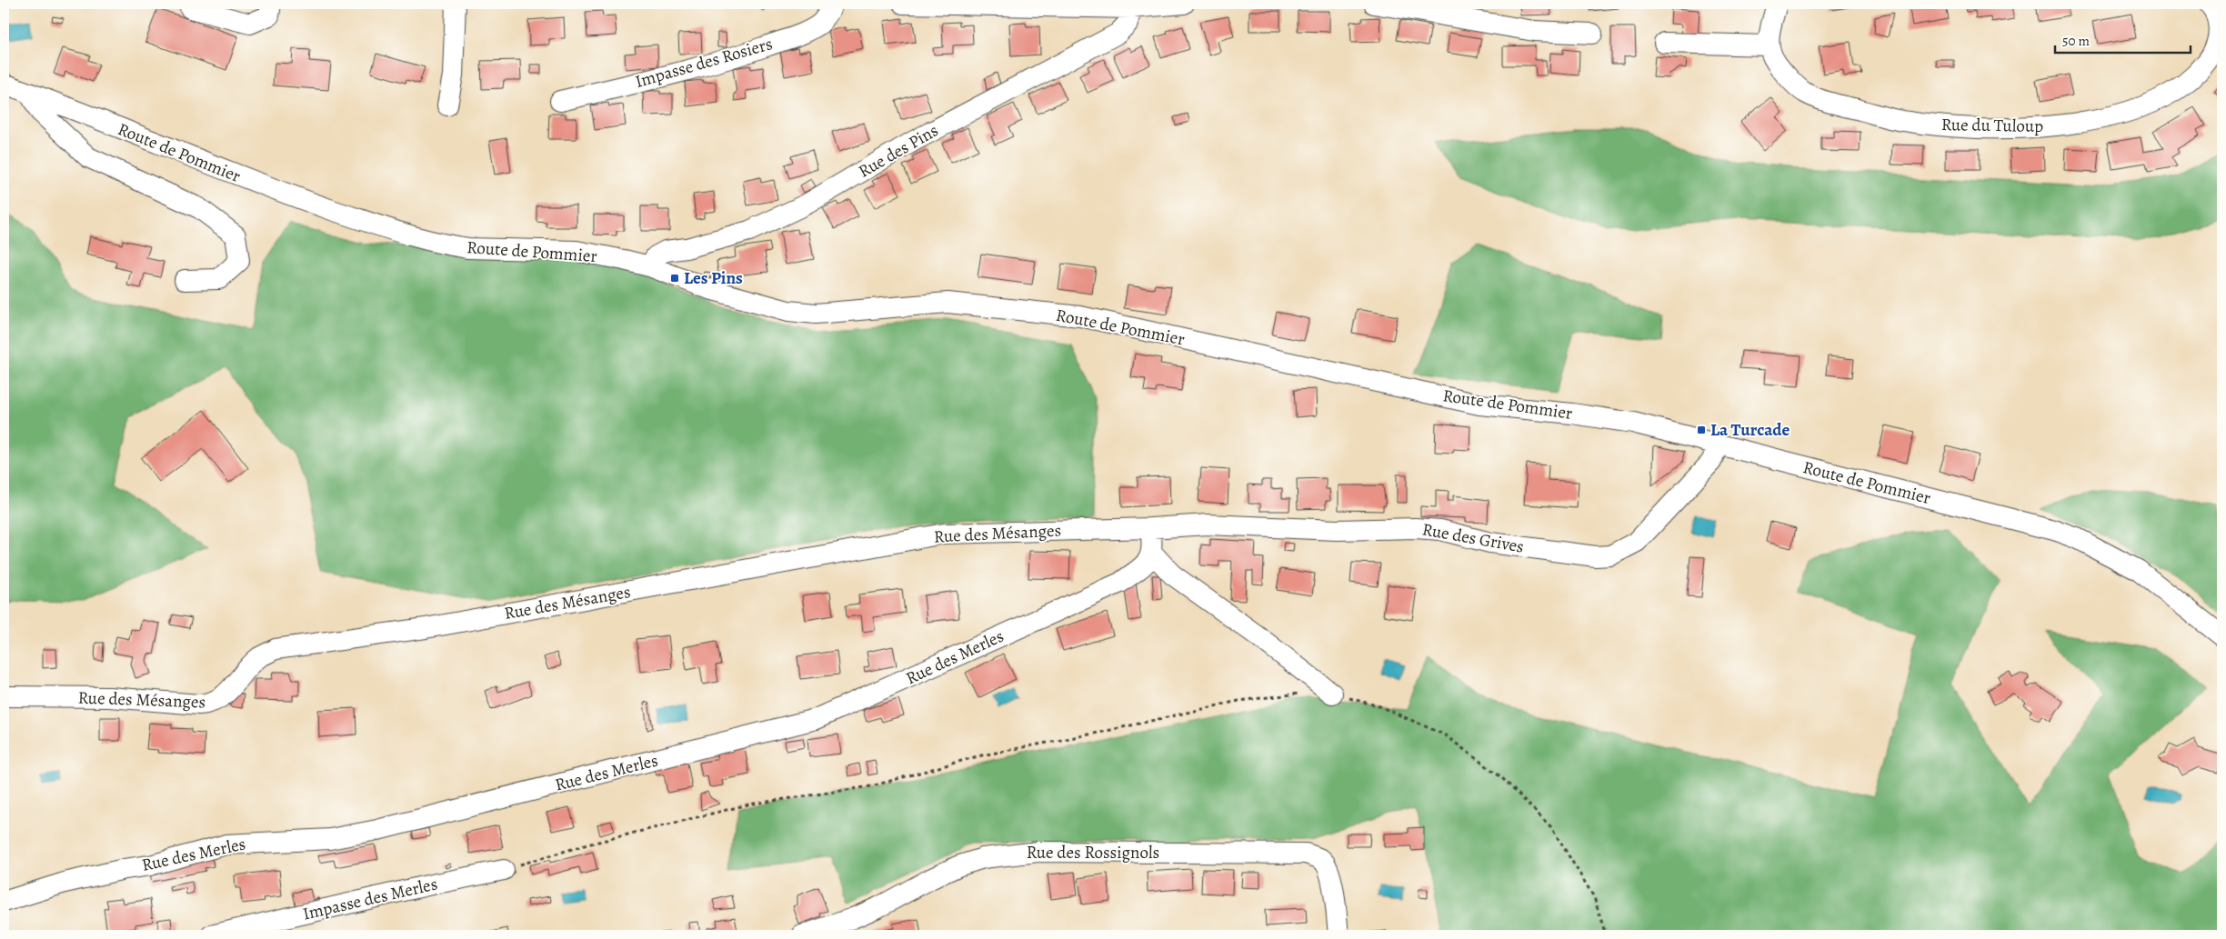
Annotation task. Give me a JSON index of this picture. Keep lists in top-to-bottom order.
{
  "streets": {
    "street": [
      "Impasse des Rosiers",
      "Rue du Tuloup",
      "Rue des Pins",
      "Route de Pommier",
      "Rue des Mésanges",
      "Rue des Grives",
      "Rue des Merles",
      "Rue des Rossignols",
      "Impasse des Merles"
    ]
  },
  "crossings": [
    ["Rue des Pins", "Route de Pommier"],
    ["Route de Pommier", "Rue des Grives"],
    ["Rue des Mésanges", "Rue des Grives"]
  ],
  "places": {
    "transit": ["Les Pins", "La Turcade"]
  },
  "scale_bar": "50 m"
}
